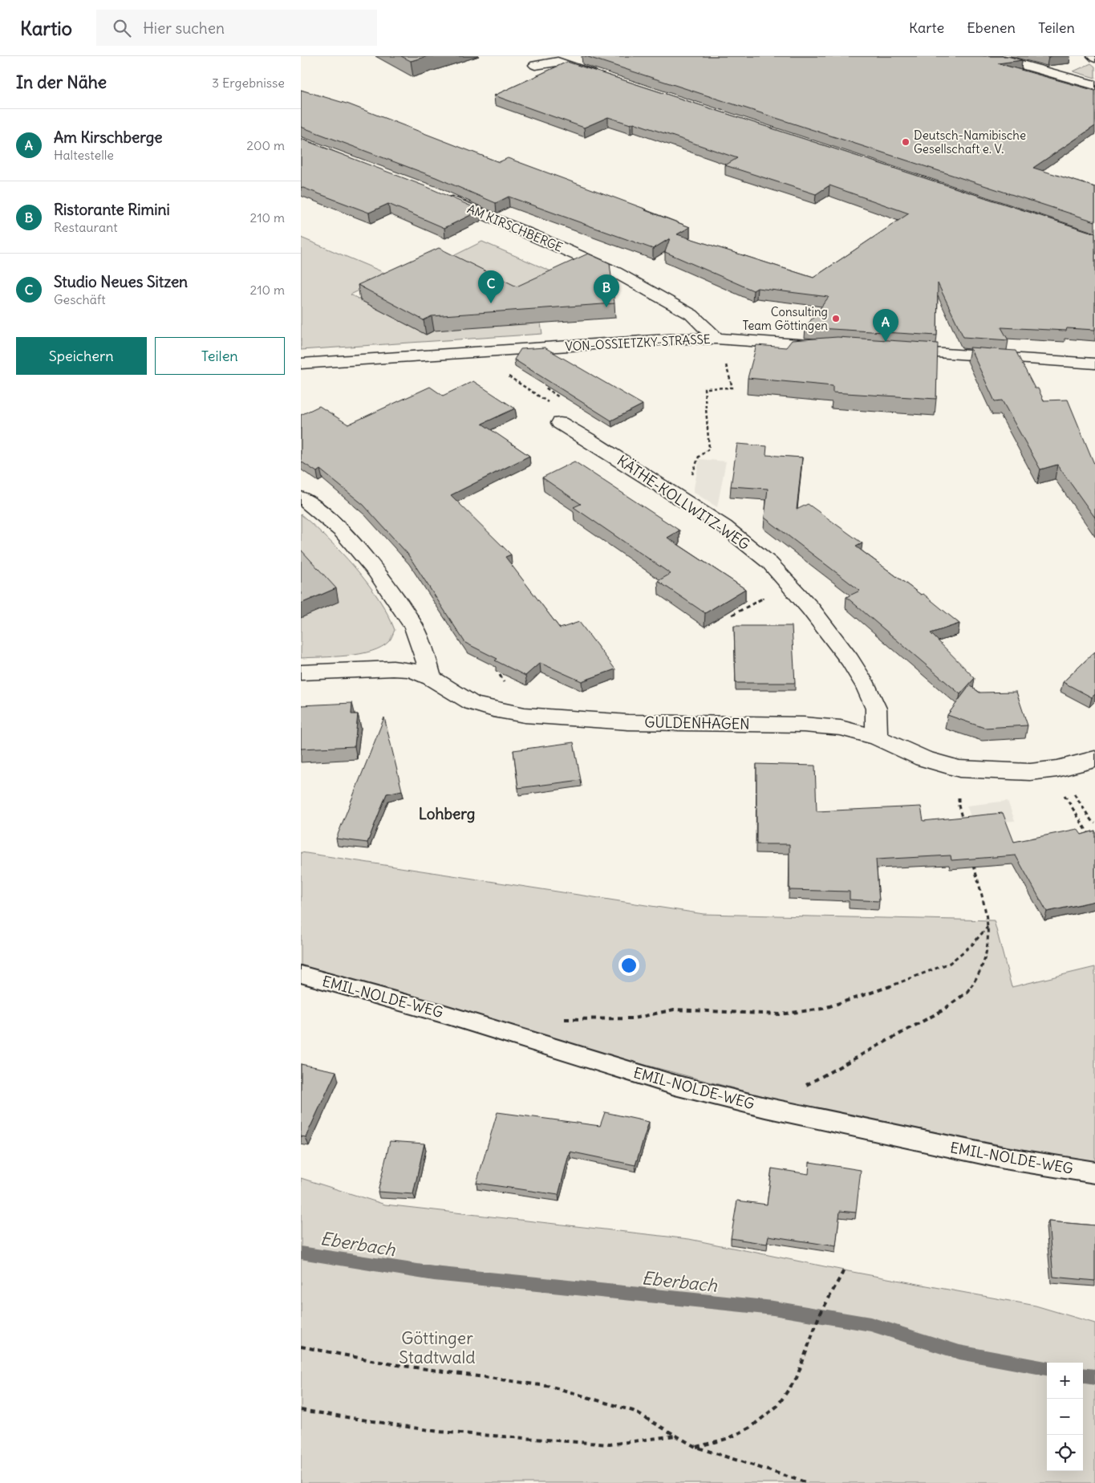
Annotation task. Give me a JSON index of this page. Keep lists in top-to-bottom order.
{
  "streets": {
    "street": [
      "AM KIRSCHBERGE",
      "VON-OSSIETZKY-STRASSE",
      "KÄTHE-KOLLWITZ-WEG",
      "GULDENHAGEN"
    ],
    "lane": ["EMIL-NOLDE-WEG"]
  },
  "crossings": [
    ["AM KIRSCHBERGE", "VON-OSSIETZKY-STRASSE"],
    ["KÄTHE-KOLLWITZ-WEG", "GULDENHAGEN"]
  ],
  "districts": ["Lohberg"],
  "water": ["Eberbach"],
  "parks": ["Göttinger Stadtwald"],
  "places": ["Deutsch-Namibische Gesellschaft e. V.", "Consulting Team Göttingen"],
  "page": {
    "header": "Kartio",
    "search": "Hier suchen",
    "nav": ["Karte", "Ebenen", "Teilen"],
    "heading": ["In der Nähe", "3 Ergebnisse"],
    "list": [
      {
        "mark": "A",
        "name": "Am Kirschberge",
        "note": "Haltestelle",
        "value": "200 m"
      },
      {
        "mark": "B",
        "name": "Ristorante Rimini",
        "note": "Restaurant",
        "value": "210 m"
      },
      {
        "mark": "C",
        "name": "Studio Neues Sitzen",
        "note": "Geschäft",
        "value": "210 m"
      }
    ],
    "pins": ["C", "B", "A"],
    "buttons": ["Speichern", "Teilen"],
    "map_buttons": ["+", "−"]
  }
}
